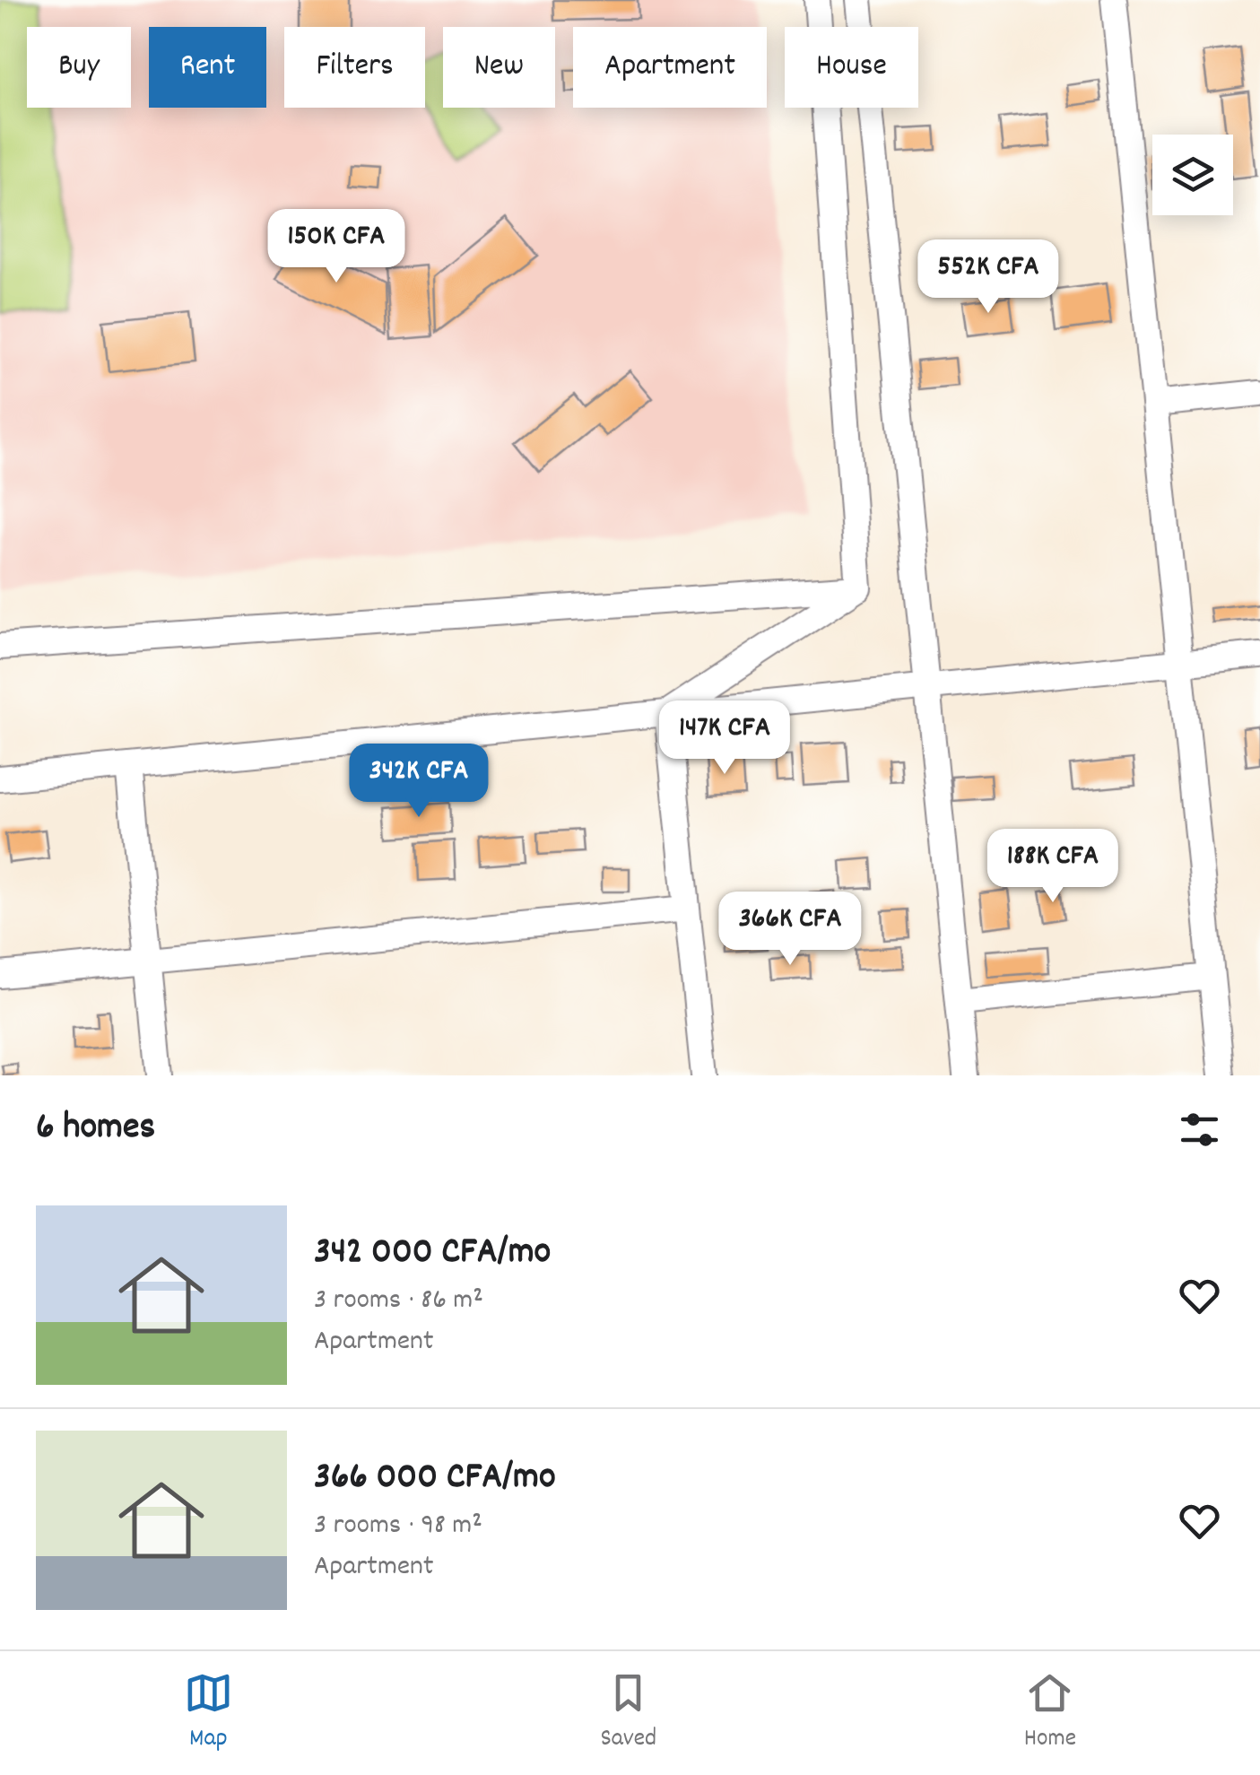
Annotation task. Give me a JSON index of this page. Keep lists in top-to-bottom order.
{
  "page": {
    "chip": [
      "Buy",
      "Rent",
      "Filters",
      "New",
      "Apartment",
      "House"
    ],
    "price": [
      "150K CFA",
      "552K CFA",
      "147K CFA",
      "342K CFA",
      "188K CFA",
      "366K CFA"
    ],
    "heading": "6 homes",
    "list": [
      {
        "name": "342 000 CFA/mo",
        "note": "3 rooms · 86 m² · Apartment"
      },
      {
        "name": "366 000 CFA/mo",
        "note": "3 rooms · 98 m² · Apartment"
      }
    ],
    "tabs": ["Map", "Saved", "Home"]
  }
}
